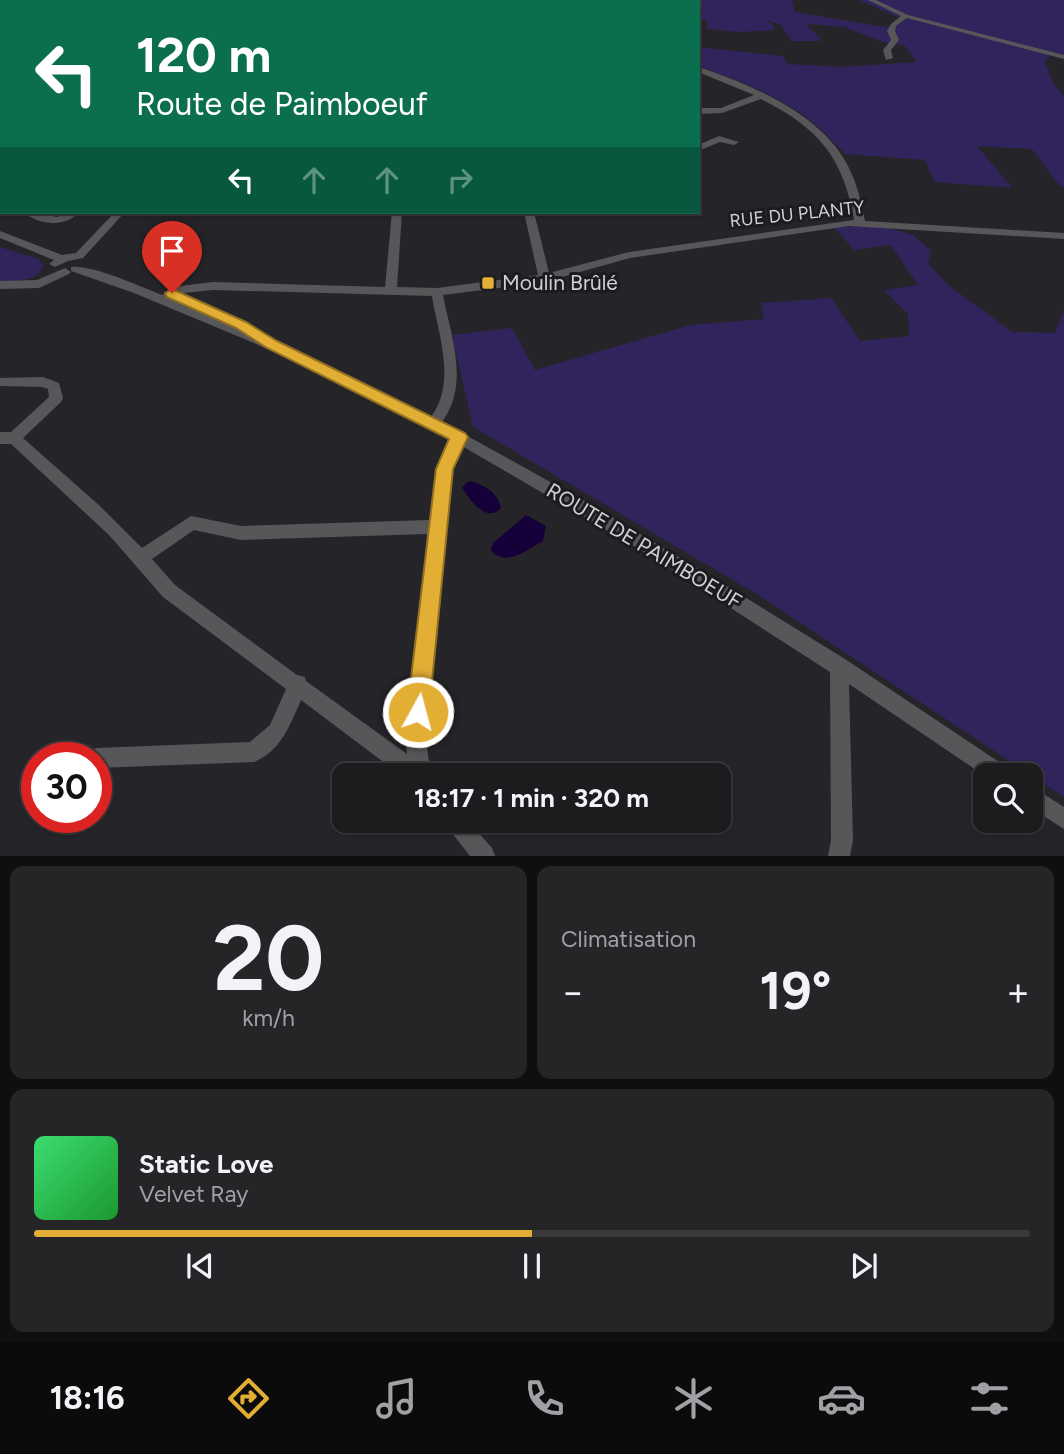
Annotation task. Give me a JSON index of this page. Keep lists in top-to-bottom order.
{
  "streets": {
    "street": ["RUE DU PLANTY", "ROUTE DE PAIMBOEUF"]
  },
  "crossings": [
    ["RUE DU PLANTY", "ROUTE DE PAIMBOEUF"]
  ],
  "places": {
    "transit": ["Moulin Brûlé"]
  },
  "page": {
    "turn": ["120 m", "Route de Paimboeuf"],
    "limit": "30",
    "trip": "18:17 · 1 min · 320 m",
    "tile": [
      ["20", "km/h"],
      "Climatisation"
    ],
    "heat": ["−", "19°", "+"],
    "song": ["Static Love", "Velvet Ray"],
    "tabs": "18:16"
  }
}
